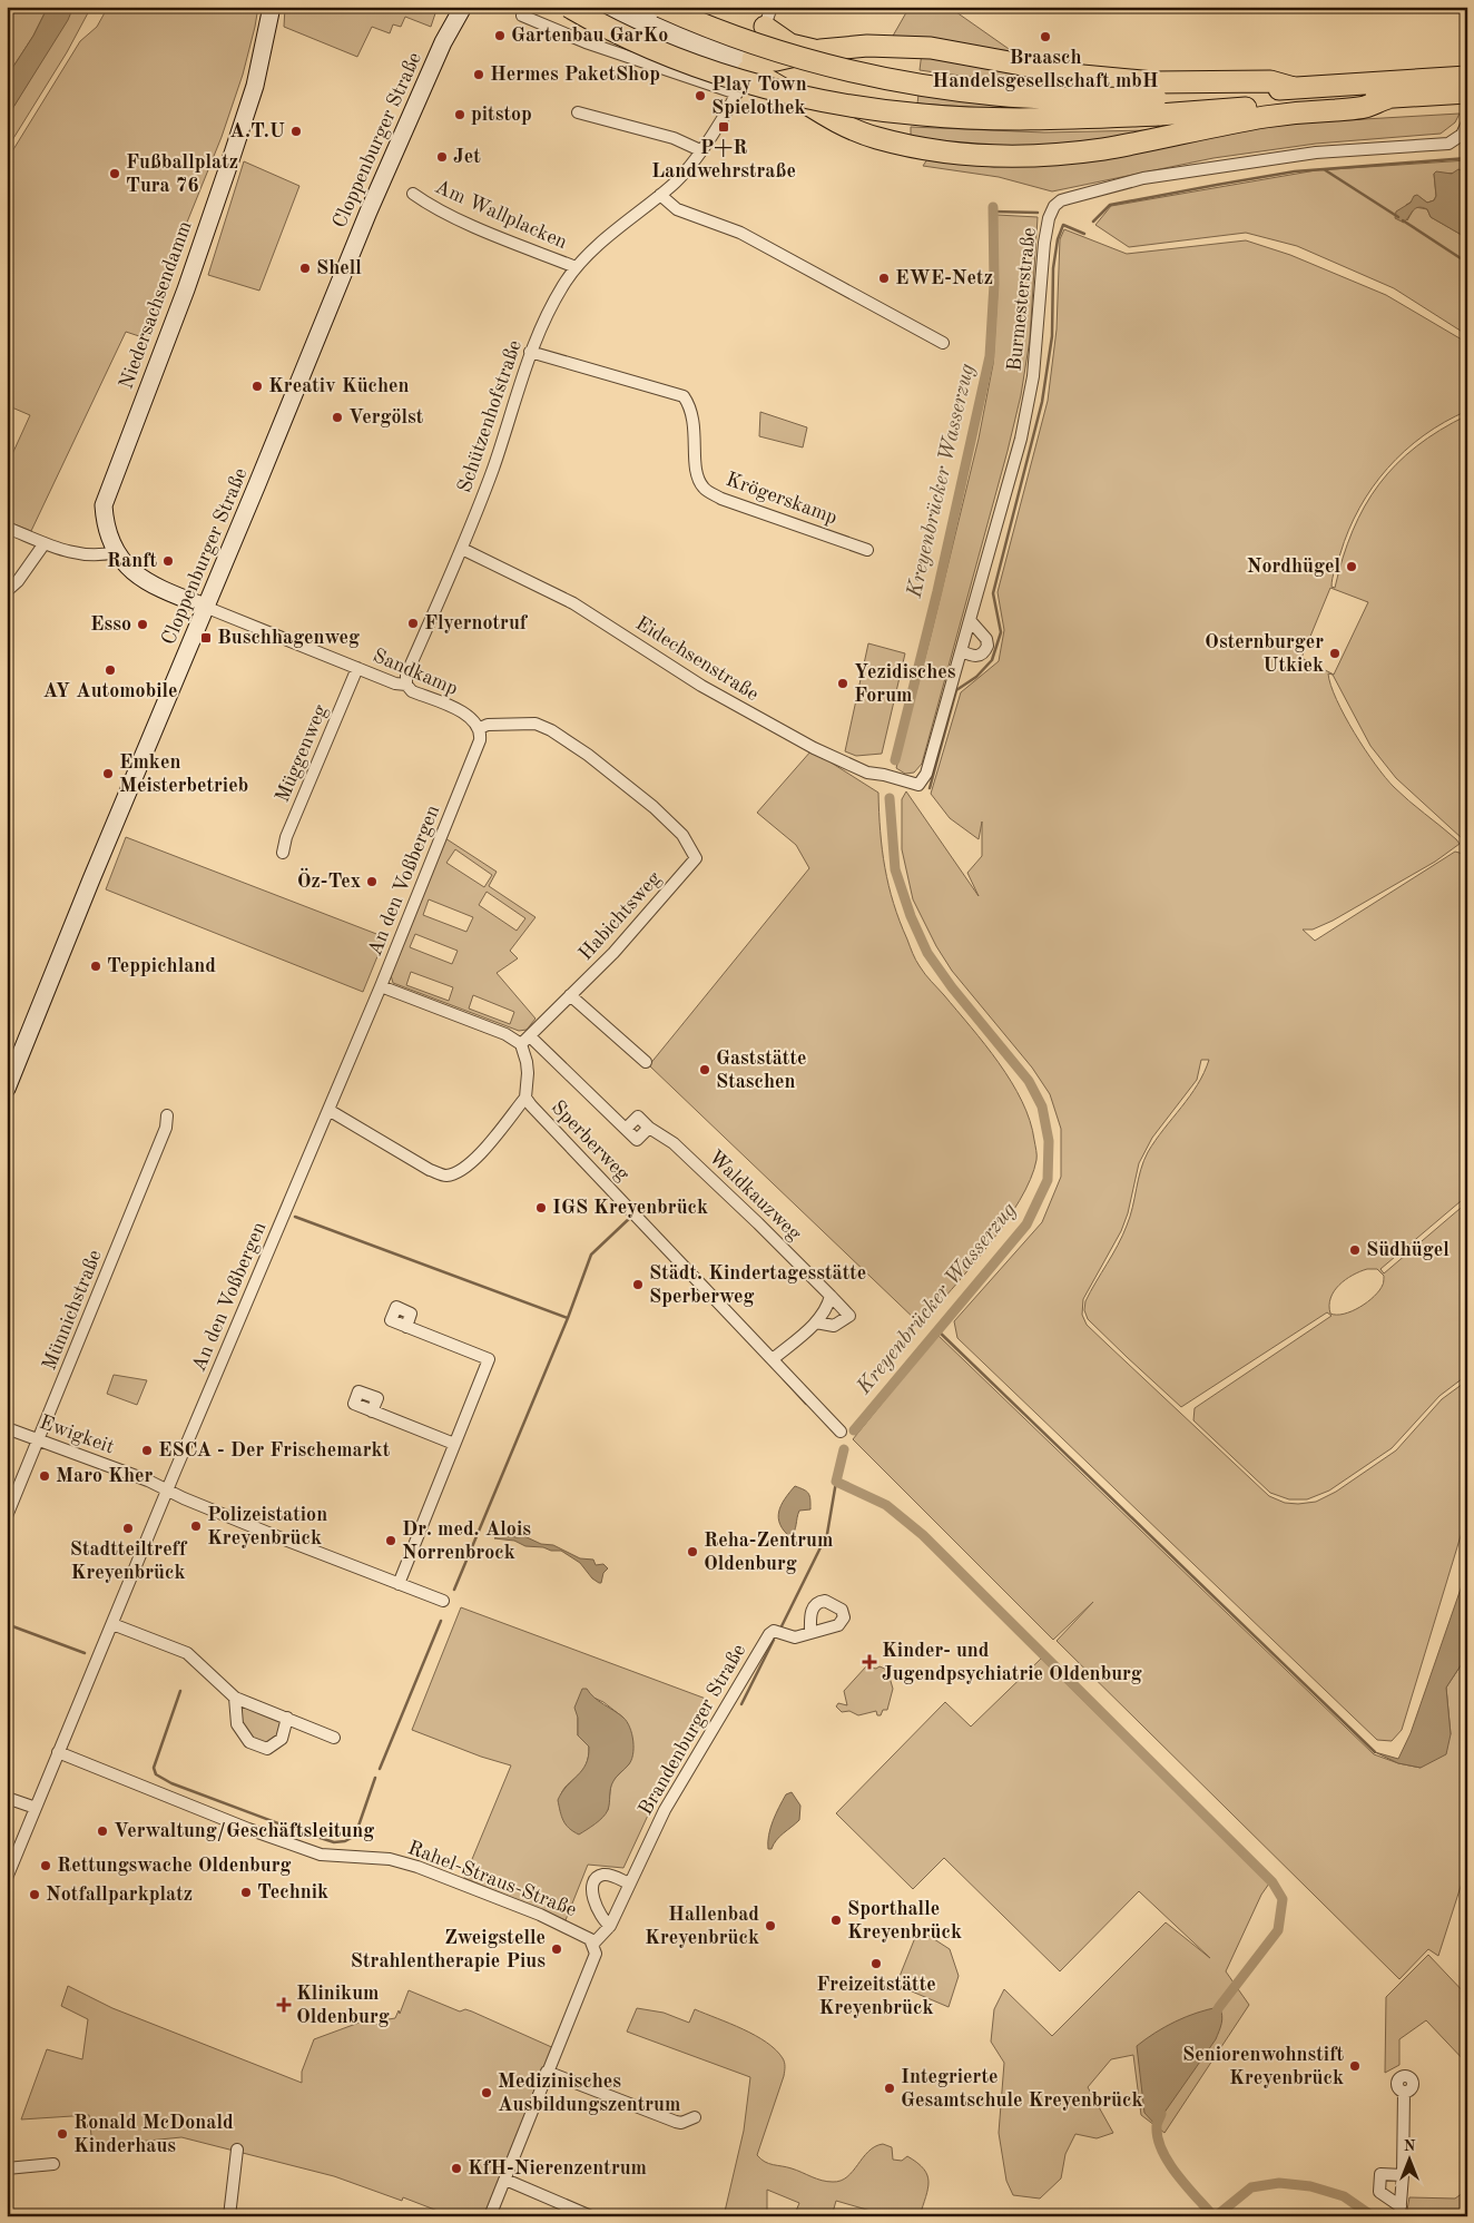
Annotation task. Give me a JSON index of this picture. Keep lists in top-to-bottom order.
{
  "streets": {
    "main road": ["Cloppenburger Straße", "Niedersachsendamm"],
    "street": [
      "Am Wallplacken",
      "Burmesterstraße",
      "Schützenhofstraße",
      "Krögerskamp",
      "Eidechsenstraße",
      "Sandkamp",
      "Müggenweg",
      "An den Voßbergen",
      "Habichtsweg",
      "Sperberweg",
      "Waldkauzweg",
      "Münnichstraße",
      "Ewigkeit",
      "Brandenburger Straße",
      "Rahel-Straus-Straße"
    ]
  },
  "crossings": [
    ["Cloppenburger Straße", "Sandkamp"],
    ["Am Wallplacken", "Schützenhofstraße"],
    ["Burmesterstraße", "Eidechsenstraße"],
    ["Schützenhofstraße", "Krögerskamp"],
    ["Schützenhofstraße", "Eidechsenstraße"],
    ["Schützenhofstraße", "Sandkamp"],
    ["Sandkamp", "Müggenweg"],
    ["Sandkamp", "An den Voßbergen"],
    ["Sandkamp", "Habichtsweg"],
    ["An den Voßbergen", "Habichtsweg"],
    ["An den Voßbergen", "Ewigkeit"],
    ["An den Voßbergen", "Rahel-Straus-Straße"],
    ["Habichtsweg", "Sperberweg"],
    ["Münnichstraße", "Ewigkeit"],
    ["Brandenburger Straße", "Rahel-Straus-Straße"]
  ],
  "water": ["Kreyenbrücker Wasserzug"],
  "places": {
    "other": [
      "Gartenbau GarKo",
      "Braasch Handelsgesellschaft mbH",
      "Hermes PaketShop",
      "Play Town Spielothek",
      "pitstop",
      "A.T.U",
      "Jet",
      "Fußballplatz Tura 76",
      "Shell",
      "EWE-Netz",
      "Kreativ Küchen",
      "Vergölst",
      "Ranft",
      "Nordhügel",
      "Flyernotruf",
      "Esso",
      "Osternburger Utkiek",
      "AY Automobile",
      "Yezidisches Forum",
      "Emken Meisterbetrieb",
      "Öz-Tex",
      "Teppichland",
      "Gaststätte Staschen",
      "IGS Kreyenbrück",
      "Südhügel",
      "Städt. Kindertagesstätte Sperberweg",
      "ESCA - Der Frischemarkt",
      "Maro Kher",
      "Polizeistation Kreyenbrück",
      "Stadtteiltreff Kreyenbrück",
      "Dr. med. Alois Norrenbrock",
      "Reha-Zentrum Oldenburg",
      "Verwaltung/Geschäftsleitung",
      "Rettungswache Oldenburg",
      "Technik",
      "Notfallparkplatz",
      "Sporthalle Kreyenbrück",
      "Hallenbad Kreyenbrück",
      "Zweigstelle Strahlentherapie Pius",
      "Freizeitstätte Kreyenbrück",
      "Seniorenwohnstift Kreyenbrück",
      "Integrierte Gesamtschule Kreyenbrück",
      "Medizinisches Ausbildungszentrum",
      "Ronald McDonald Kinderhaus",
      "KfH-Nierenzentrum"
    ],
    "transit": ["P+R Landwehrstraße", "Buschhagenweg"],
    "health": ["Kinder- und Jugendpsychiatrie Oldenburg", "Klinikum Oldenburg"]
  },
  "north": "top"
}
